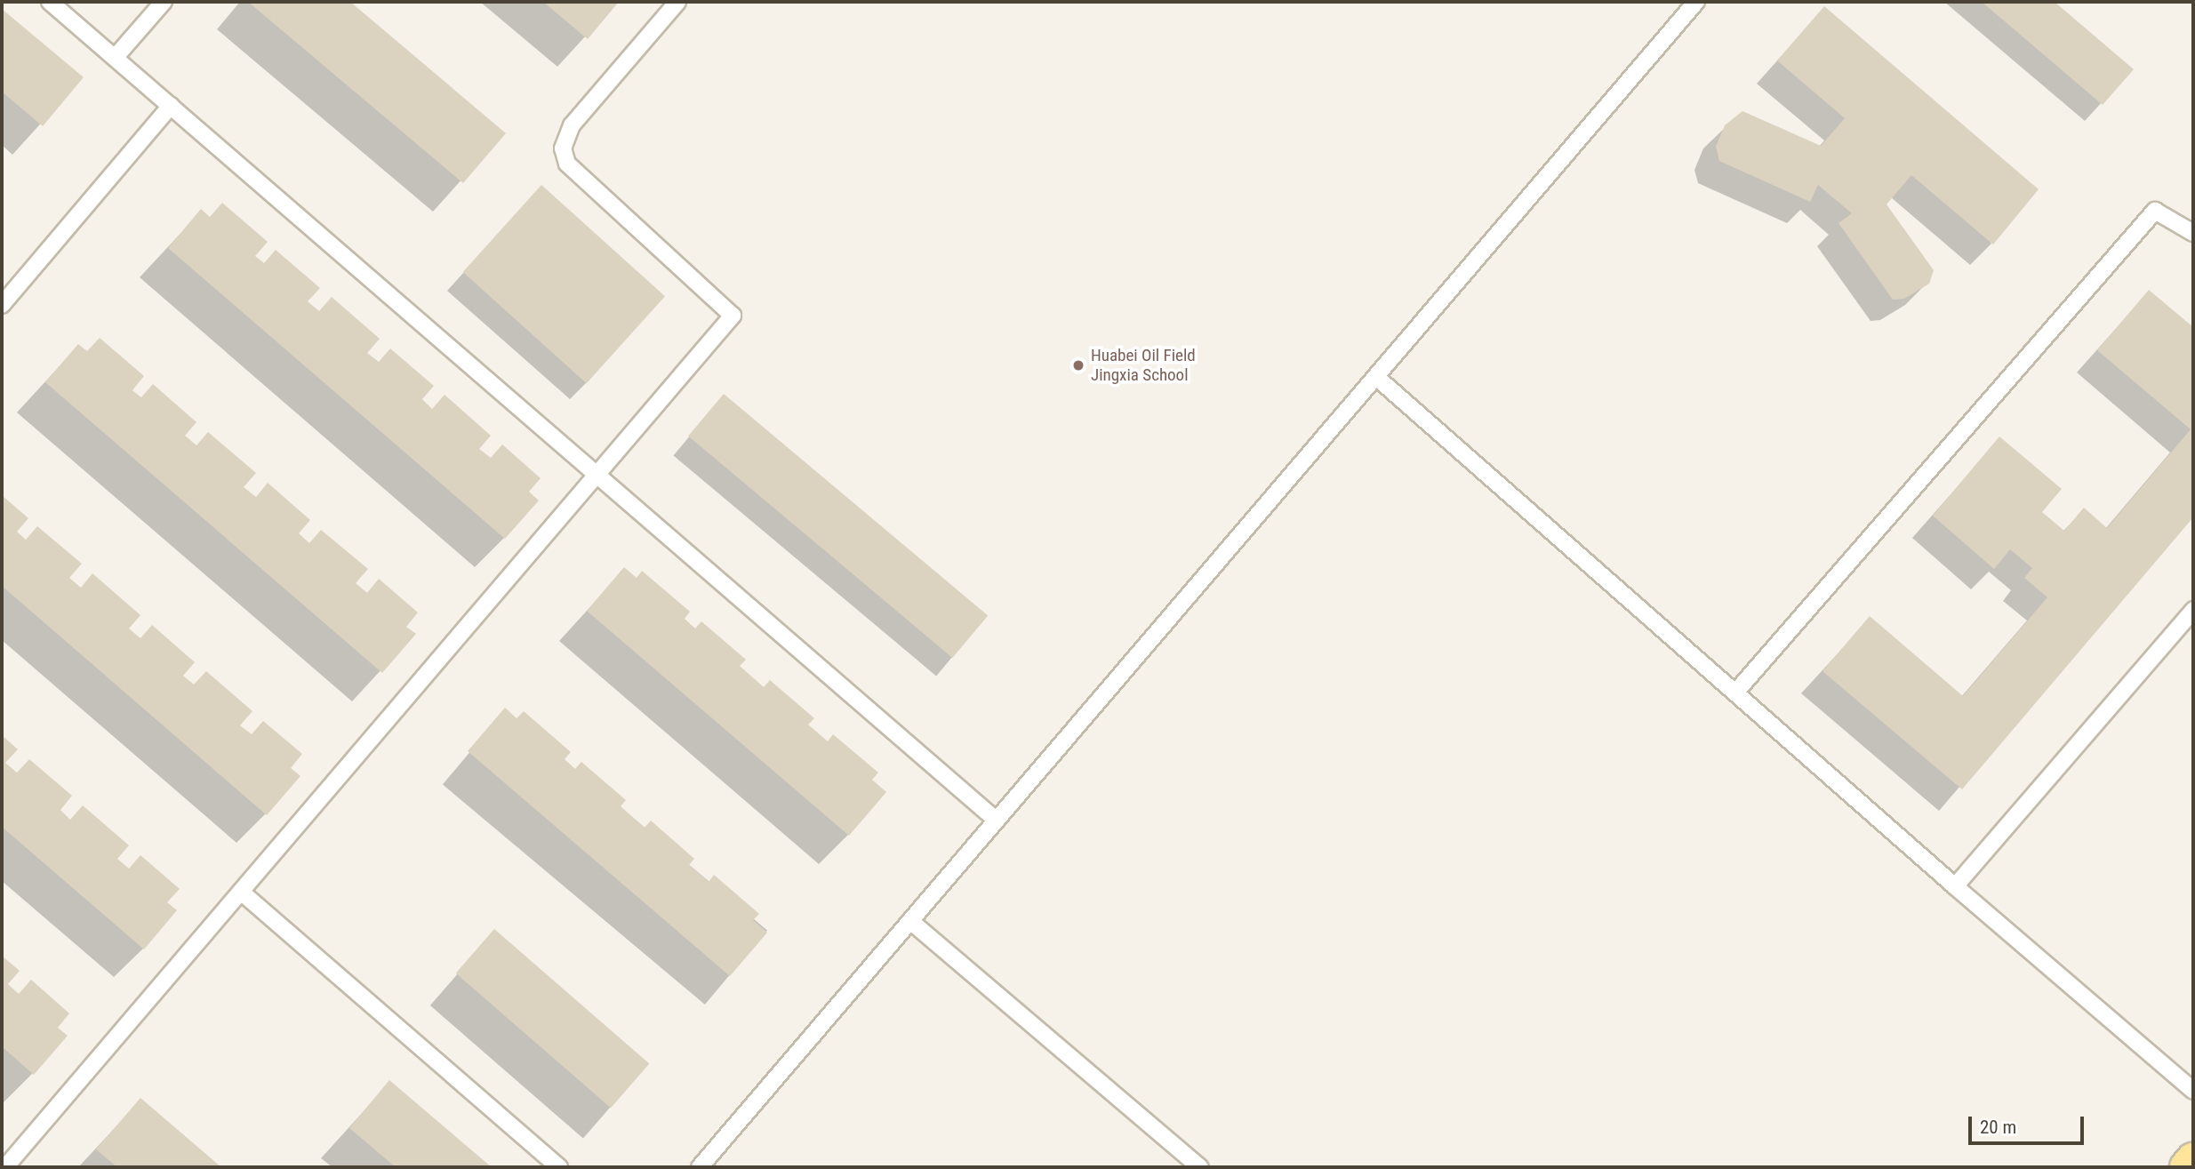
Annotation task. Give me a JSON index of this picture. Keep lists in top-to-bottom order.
{
  "places": ["Huabei Oil Field Jingxia School"],
  "scale_bar": "20 m"
}
